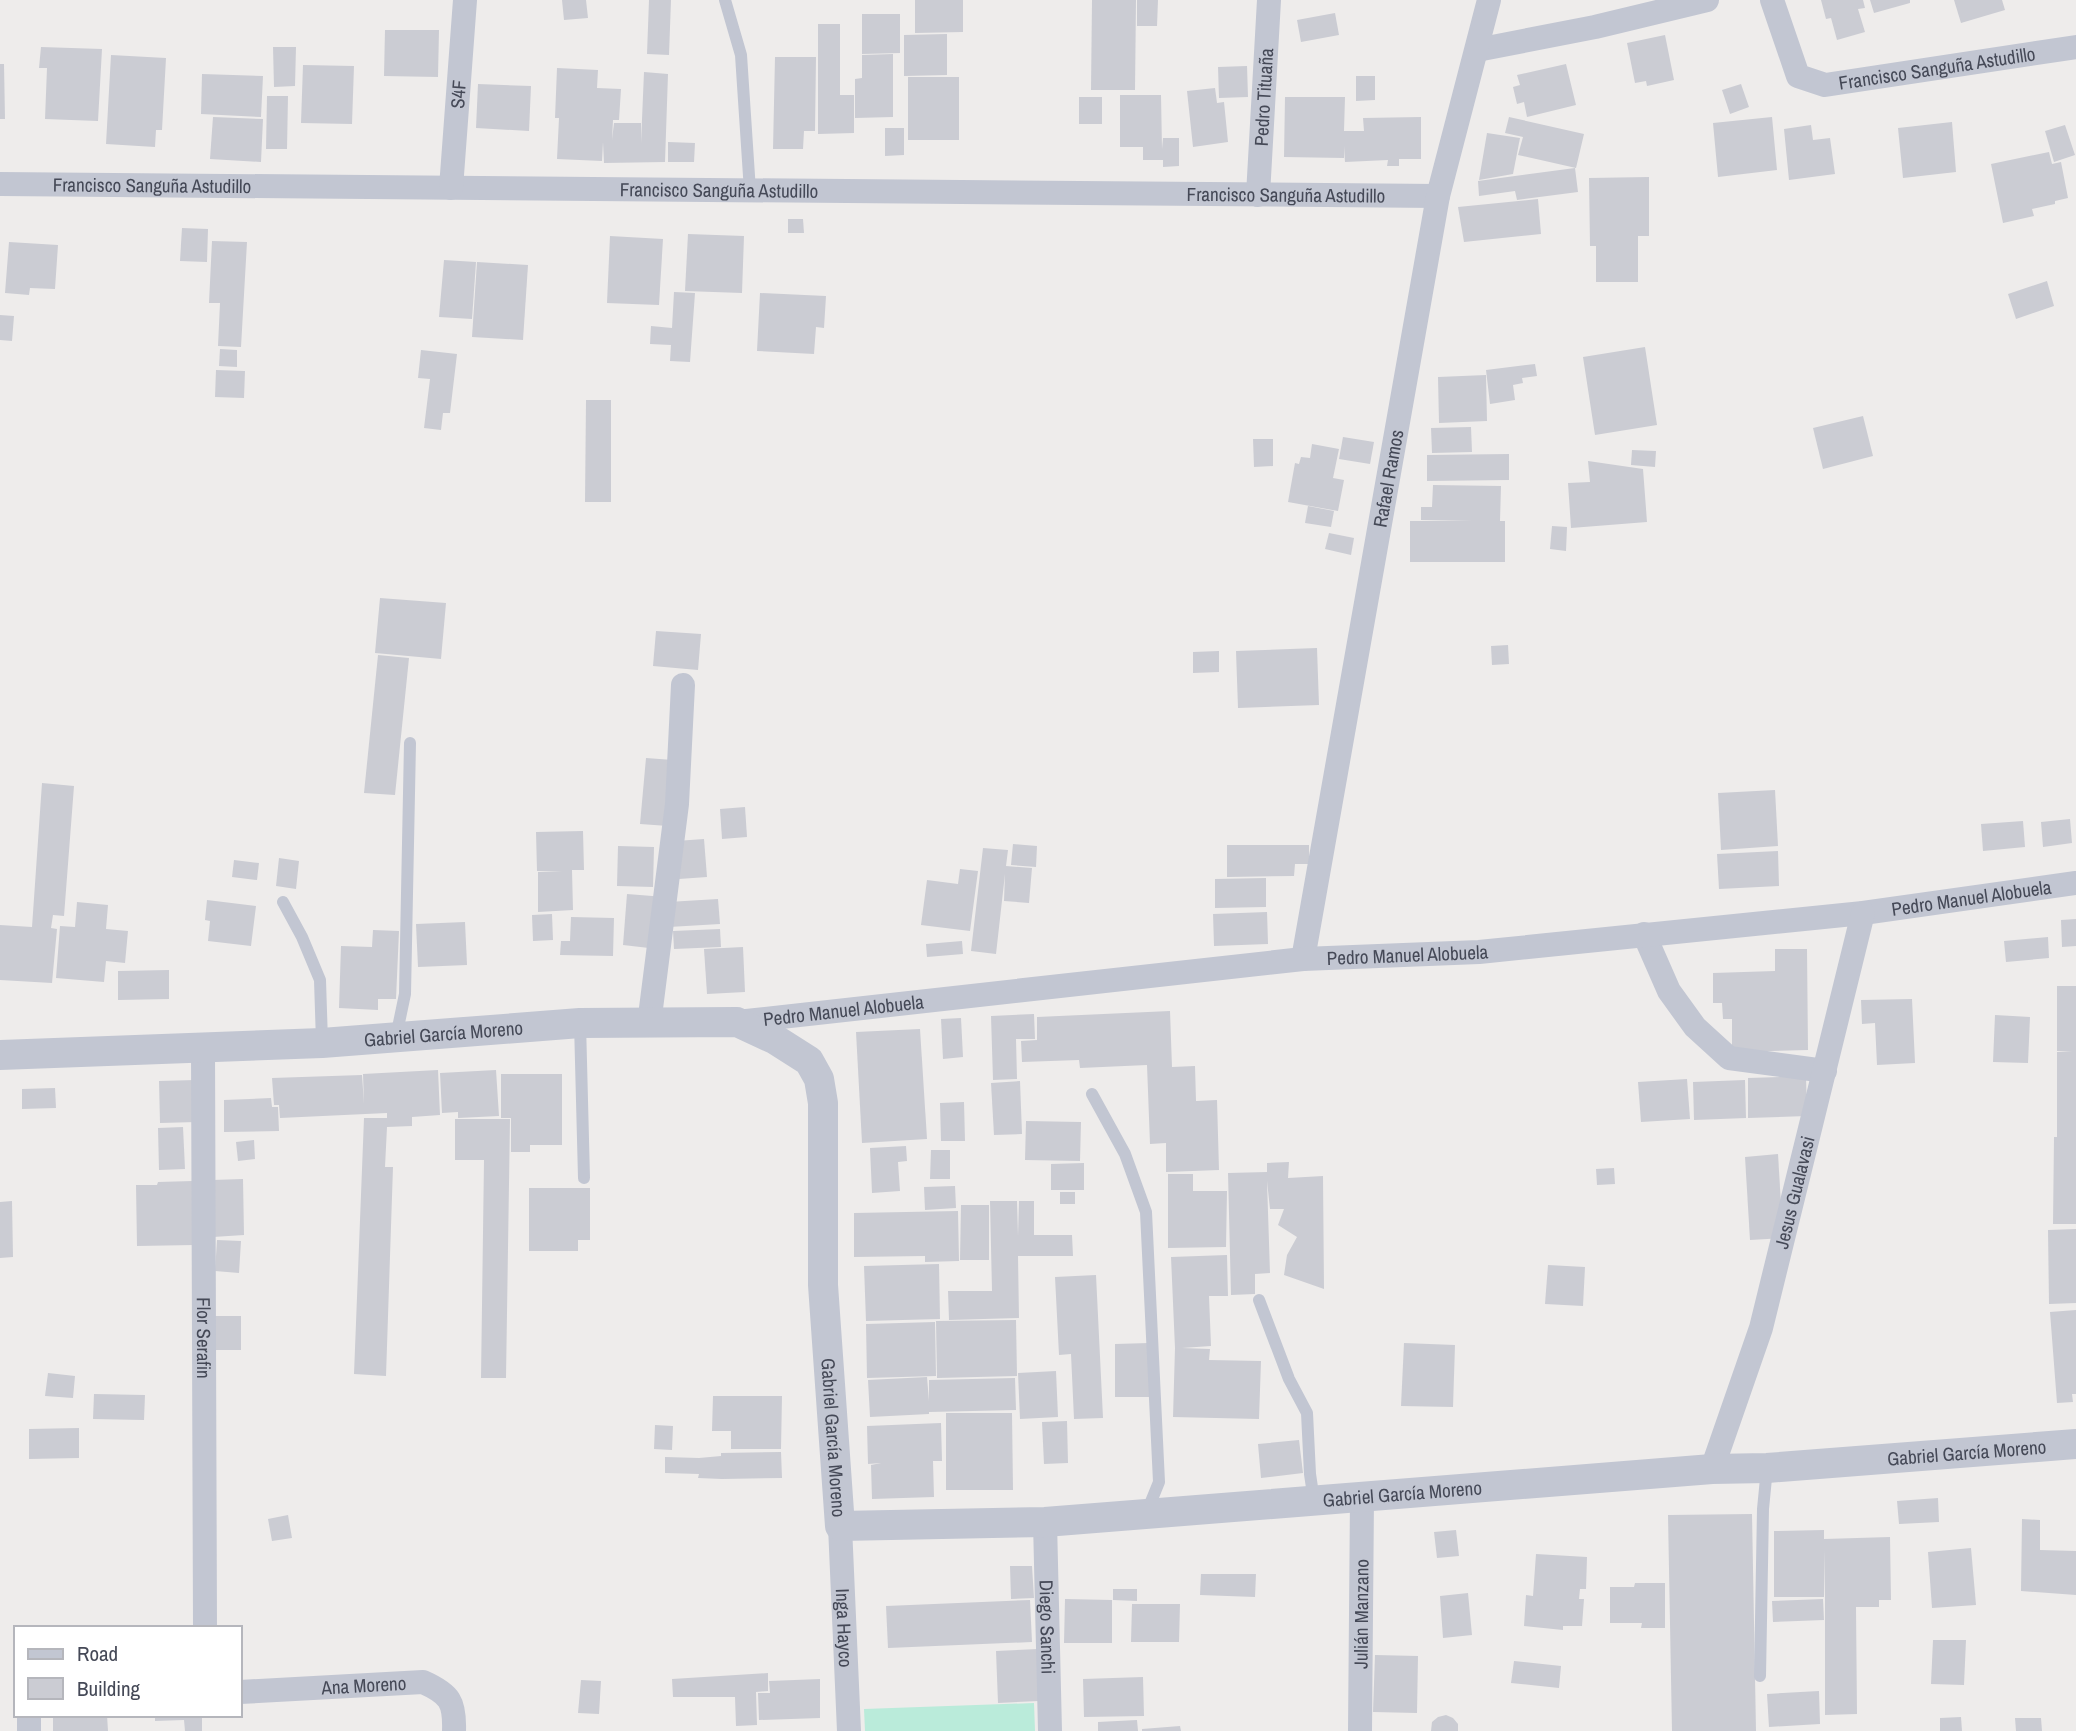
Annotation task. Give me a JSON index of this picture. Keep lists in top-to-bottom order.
{
  "streets": {
    "street": [
      "Francisco Sanguña Astudillo",
      "S4F",
      "Pedro Tituaña",
      "Rafael Ramos",
      "Pedro Manuel Alobuela",
      "Gabriel García Moreno",
      "Jesus Gualavasi",
      "Flor Serafin",
      "Julián Manzano",
      "Diego Sanchi",
      "Inga Hayco",
      "Ana Moreno"
    ]
  },
  "crossings": [
    ["Francisco Sanguña Astudillo", "S4F"],
    ["Francisco Sanguña Astudillo", "Pedro Tituaña"],
    ["Francisco Sanguña Astudillo", "Rafael Ramos"],
    ["Rafael Ramos", "Pedro Manuel Alobuela"],
    ["Pedro Manuel Alobuela", "Gabriel García Moreno"],
    ["Pedro Manuel Alobuela", "Jesus Gualavasi"],
    ["Gabriel García Moreno", "Jesus Gualavasi"],
    ["Gabriel García Moreno", "Flor Serafin"],
    ["Gabriel García Moreno", "Julián Manzano"],
    ["Gabriel García Moreno", "Diego Sanchi"],
    ["Gabriel García Moreno", "Inga Hayco"]
  ],
  "legend": ["Road", "Building"]
}
